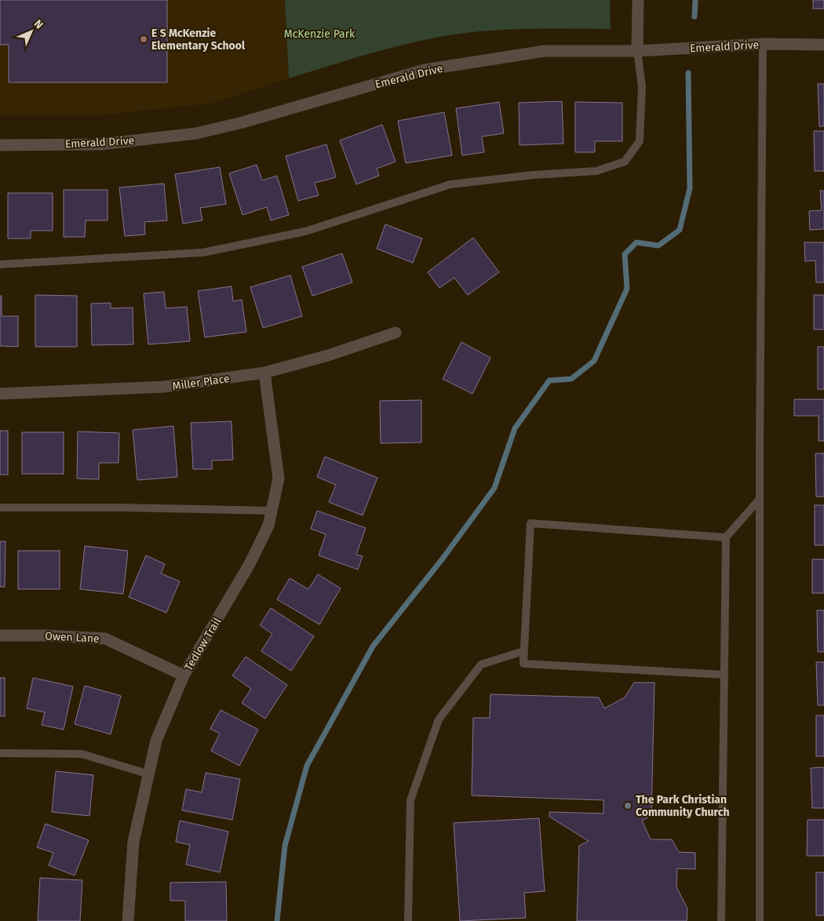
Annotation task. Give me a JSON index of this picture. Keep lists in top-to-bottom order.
{
  "streets": {
    "street": [
      "Emerald Drive",
      "Miller Place",
      "Owen Lane",
      "Tedlow Trail"
    ]
  },
  "crossings": [
    ["Miller Place", "Tedlow Trail"],
    ["Owen Lane", "Tedlow Trail"]
  ],
  "parks": ["McKenzie Park"],
  "places": ["E S McKenzie Elementary School", "The Park Christian Community Church"],
  "north": "top right"
}
